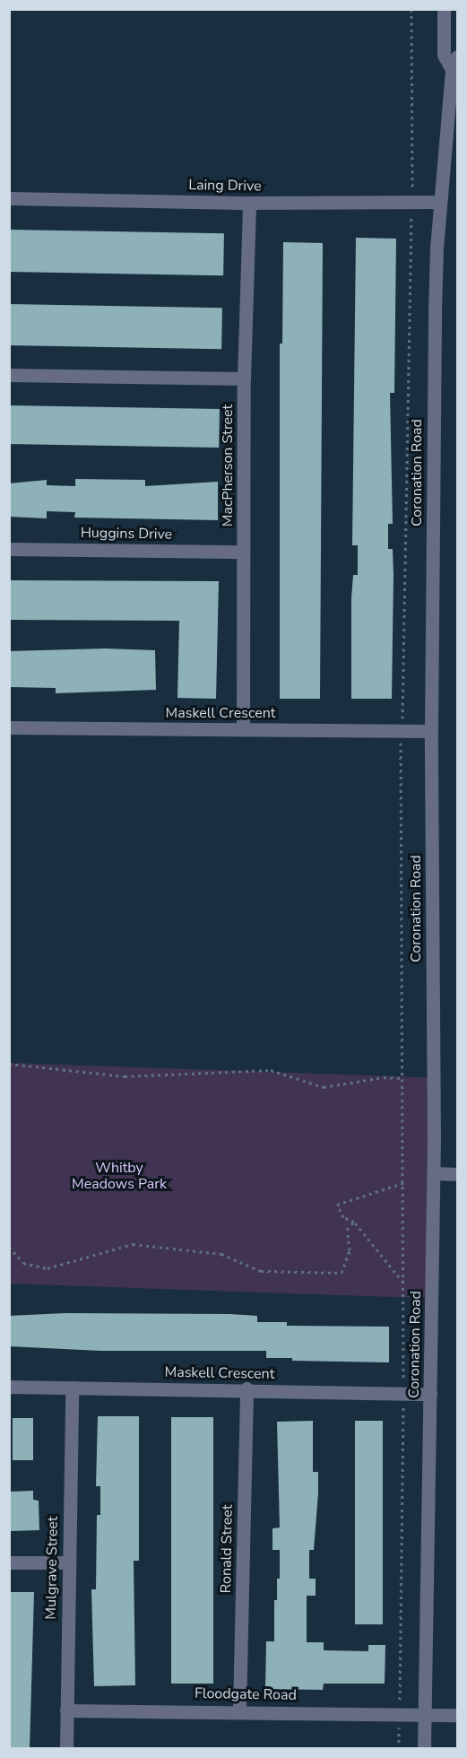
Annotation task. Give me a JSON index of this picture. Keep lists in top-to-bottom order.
{
  "streets": {
    "street": [
      "Laing Drive",
      "MacPherson Street",
      "Coronation Road",
      "Huggins Drive",
      "Maskell Crescent",
      "Ronald Street",
      "Mulgrave Street",
      "Floodgate Road"
    ]
  },
  "crossings": [
    ["Laing Drive", "MacPherson Street"],
    ["Laing Drive", "Coronation Road"],
    ["MacPherson Street", "Huggins Drive"],
    ["MacPherson Street", "Maskell Crescent"],
    ["Coronation Road", "Maskell Crescent"],
    ["Coronation Road", "Floodgate Road"],
    ["Maskell Crescent", "Ronald Street"],
    ["Maskell Crescent", "Mulgrave Street"],
    ["Ronald Street", "Floodgate Road"],
    ["Mulgrave Street", "Floodgate Road"]
  ],
  "parks": ["Whitby Meadows Park"]
}
